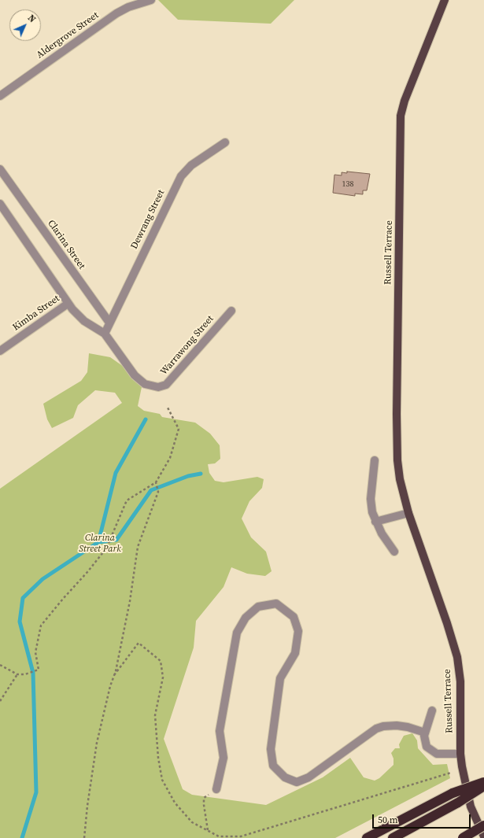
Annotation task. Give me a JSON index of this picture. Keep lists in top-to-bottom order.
{
  "streets": {
    "main road": ["Russell Terrace"],
    "street": [
      "Aldergrove Street",
      "Dewrang Street",
      "Clarina Street",
      "Kimba Street",
      "Warrawong Street"
    ]
  },
  "crossings": [
    ["Dewrang Street", "Clarina Street"]
  ],
  "parks": ["Clarina Street Park"],
  "house_numbers": ["138"],
  "scale_bar": "50 m",
  "north": "top right"
}
